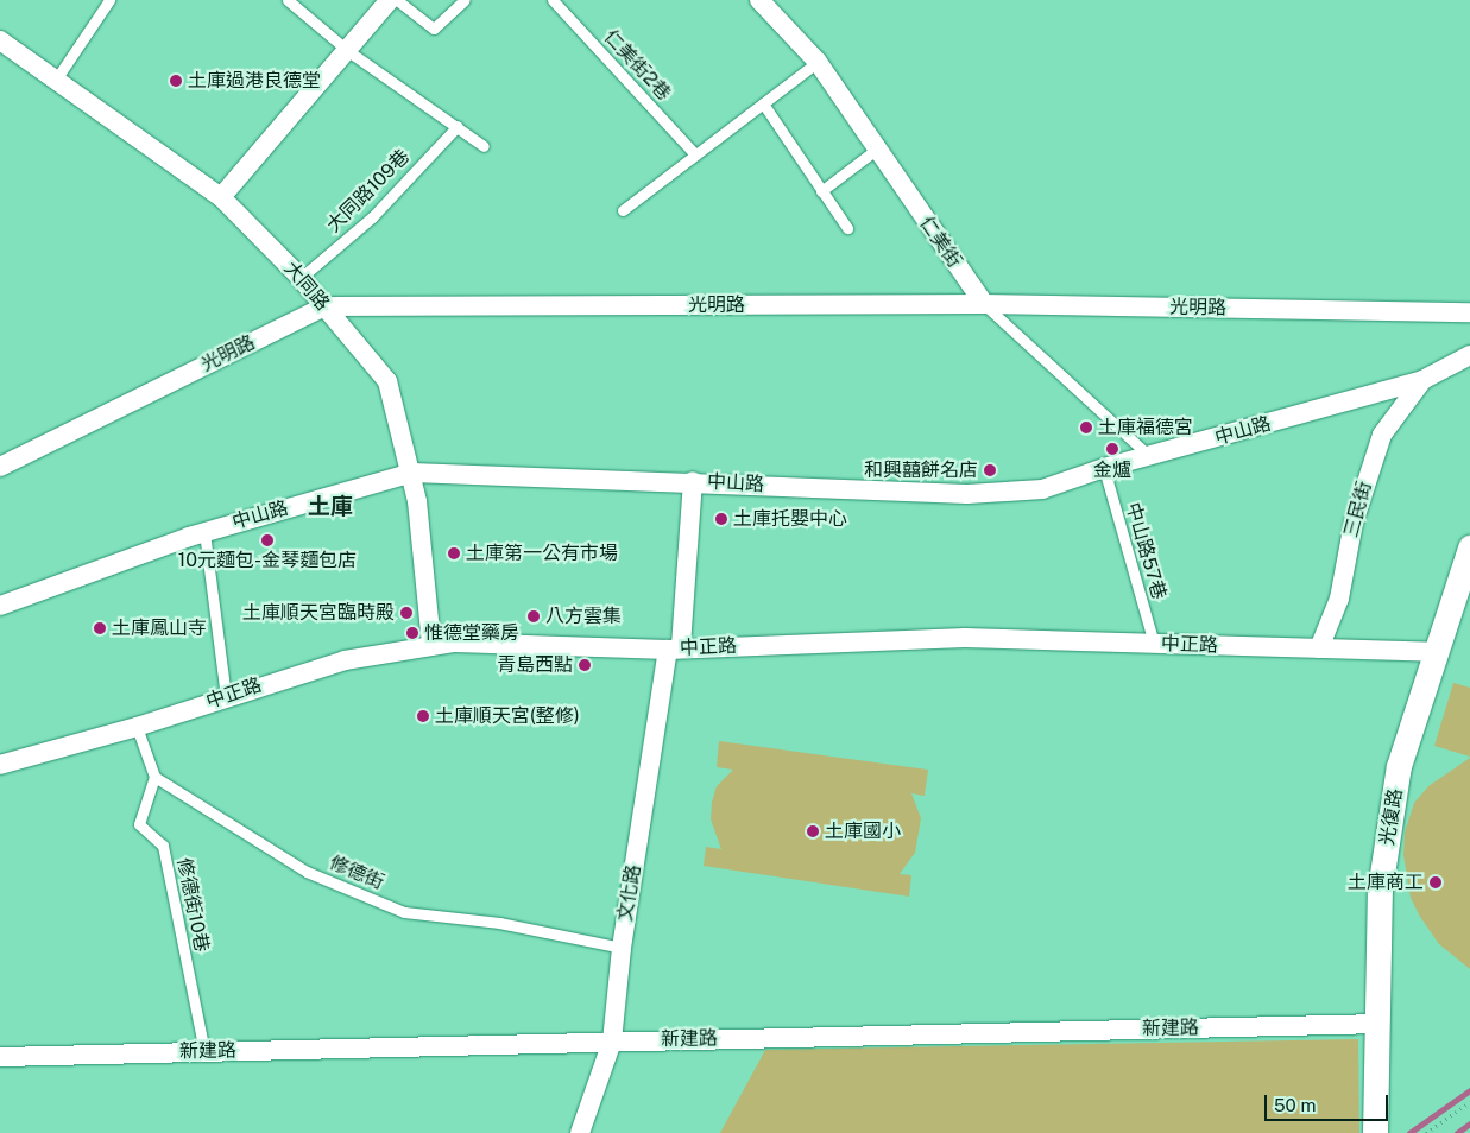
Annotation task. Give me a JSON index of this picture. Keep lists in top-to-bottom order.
{
  "streets": {
    "street": [
      "仁美街",
      "大同路",
      "光明路",
      "中山路",
      "三民街",
      "中正路",
      "光復路",
      "文化路",
      "新建路"
    ],
    "lane": [
      "仁美街2巷",
      "大同路109巷",
      "中山路57巷",
      "修德街",
      "修德街10巷"
    ]
  },
  "crossings": [
    ["大同路109巷", "大同路"],
    ["仁美街", "光明路"],
    ["仁美街", "中山路"],
    ["大同路", "光明路"],
    ["大同路", "中山路"],
    ["大同路", "中正路"],
    ["中山路", "三民街"],
    ["中山路", "中山路57巷"],
    ["中山路", "文化路"],
    ["三民街", "中正路"],
    ["中山路57巷", "中正路"],
    ["中正路", "光復路"],
    ["中正路", "文化路"],
    ["光復路", "新建路"],
    ["修德街", "文化路"],
    ["修德街", "修德街10巷"],
    ["文化路", "新建路"],
    ["修德街10巷", "新建路"]
  ],
  "districts": ["土庫"],
  "places": [
    "土庫過港良德堂",
    "土庫福德宮",
    "金爐",
    "和興囍餅名店",
    "土庫托嬰中心",
    "10元麵包-金琴麵包店",
    "土庫第一公有市場",
    "土庫順天宮臨時殿",
    "八方雲集",
    "土庫鳳山寺",
    "惟德堂藥房",
    "青島西點",
    "土庫順天宮(整修)",
    "土庫國小",
    "土庫商工"
  ],
  "scale_bar": "50 m"
}
